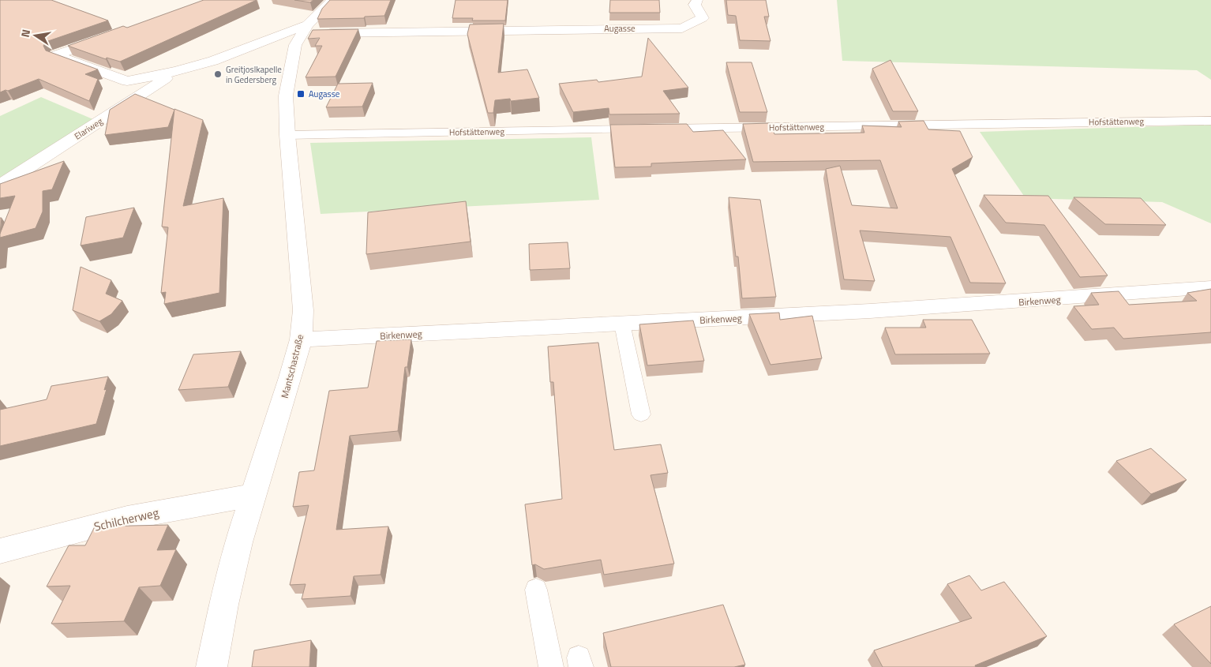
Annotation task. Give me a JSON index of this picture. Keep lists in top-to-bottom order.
{
  "streets": {
    "street": [
      "Augasse",
      "Elariweg",
      "Birkenweg",
      "Mantschastraße",
      "Schilcherweg"
    ],
    "lane": ["Hofstättenweg"]
  },
  "crossings": [
    ["Augasse", "Elariweg"],
    ["Augasse", "Mantschastraße"],
    ["Hofstättenweg", "Mantschastraße"],
    ["Elariweg", "Mantschastraße"],
    ["Birkenweg", "Mantschastraße"],
    ["Mantschastraße", "Schilcherweg"]
  ],
  "places": {
    "other": ["Greitjoslkapelle in Gedersberg"],
    "transit": ["Augasse"]
  },
  "north": "left"
}
